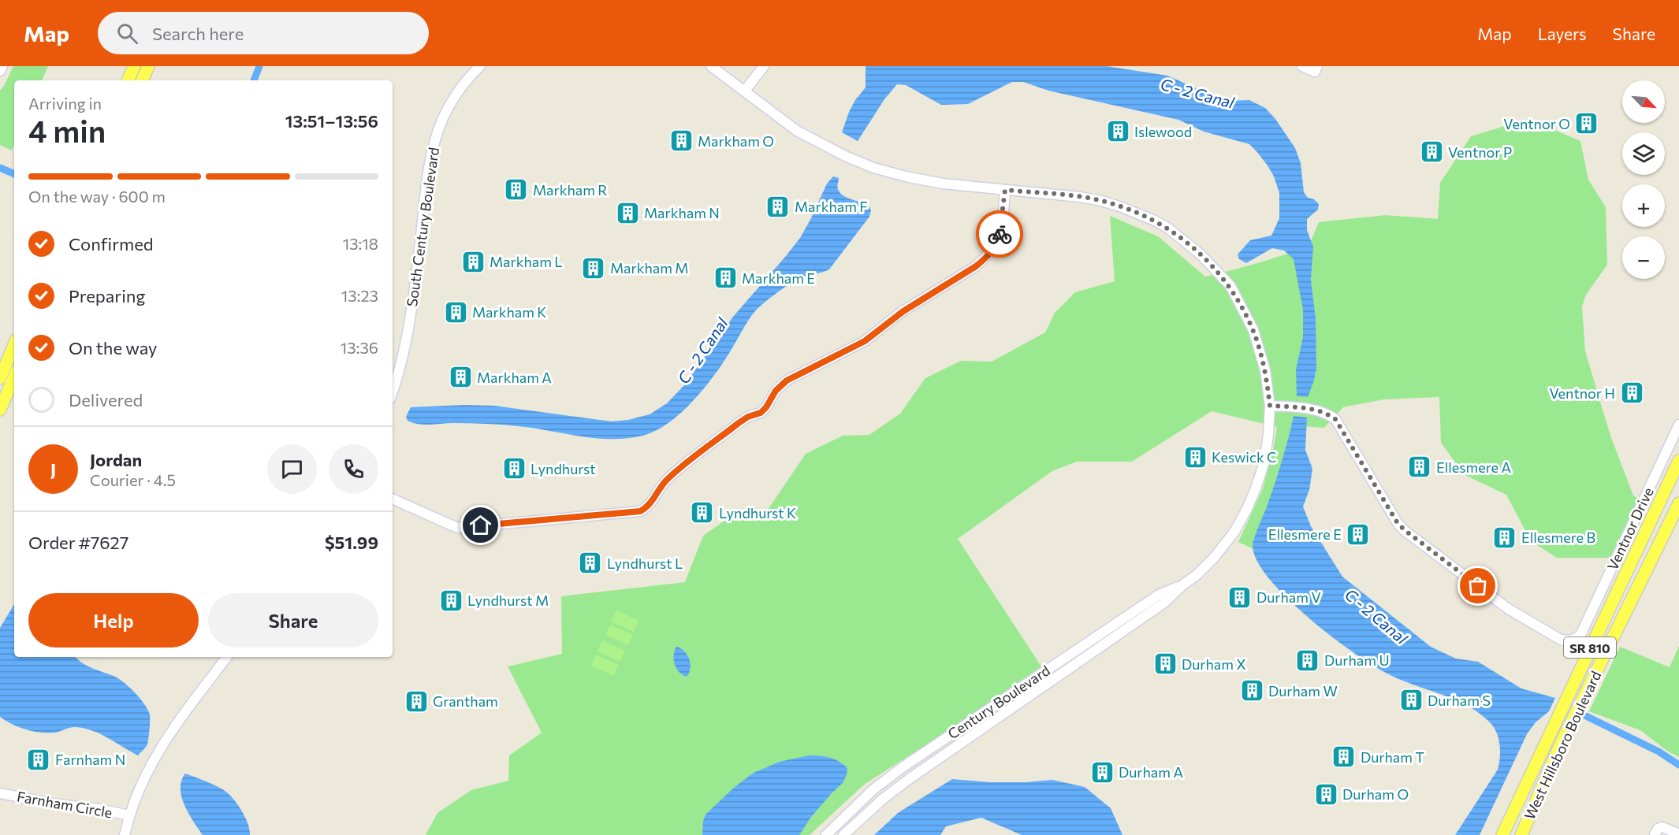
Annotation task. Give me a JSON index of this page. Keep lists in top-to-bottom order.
{
  "streets": {
    "main road": ["SR 810", "West Hillsboro Boulevard"],
    "street": [
      "South Century Boulevard",
      "Ventnor Drive",
      "Century Boulevard",
      "Farnham Circle"
    ]
  },
  "crossings": [
    ["Ventnor Drive", "Century Boulevard"]
  ],
  "water": ["C - 2 Canal"],
  "places": {
    "building": [
      "Ventnor O",
      "Islewood",
      "Markham O",
      "Ventnor P",
      "Markham R",
      "Markham F",
      "Markham N",
      "Markham L",
      "Markham M",
      "Markham E",
      "Markham K",
      "Markham A",
      "Ventnor H",
      "Keswick C",
      "Ellesmere A",
      "Lyndhurst",
      "Lyndhurst K",
      "Ellesmere E",
      "Ellesmere B",
      "Lyndhurst L",
      "Durham V",
      "Lyndhurst M",
      "Durham U",
      "Durham X",
      "Durham W",
      "Durham S",
      "Grantham",
      "Durham T",
      "Farnham N",
      "Durham A",
      "Durham O"
    ]
  },
  "north": "bottom right",
  "page": {
    "header": "Map",
    "search": "Search here",
    "nav": ["Map", "Layers", "Share"],
    "map_buttons": ["+", "−"],
    "heading": ["4 min", "Arriving in", "13:51–13:56"],
    "panel": [
      "Jordan",
      "Courier · 4.5",
      "Order #7627",
      "$51.99"
    ],
    "bar": "On the way · 600 m",
    "list": [
      ["Confirmed", "13:18"],
      ["Preparing", "13:23"],
      ["On the way", "13:36"],
      "Delivered"
    ],
    "round": "J",
    "buttons": ["Help", "Share"]
  }
}
